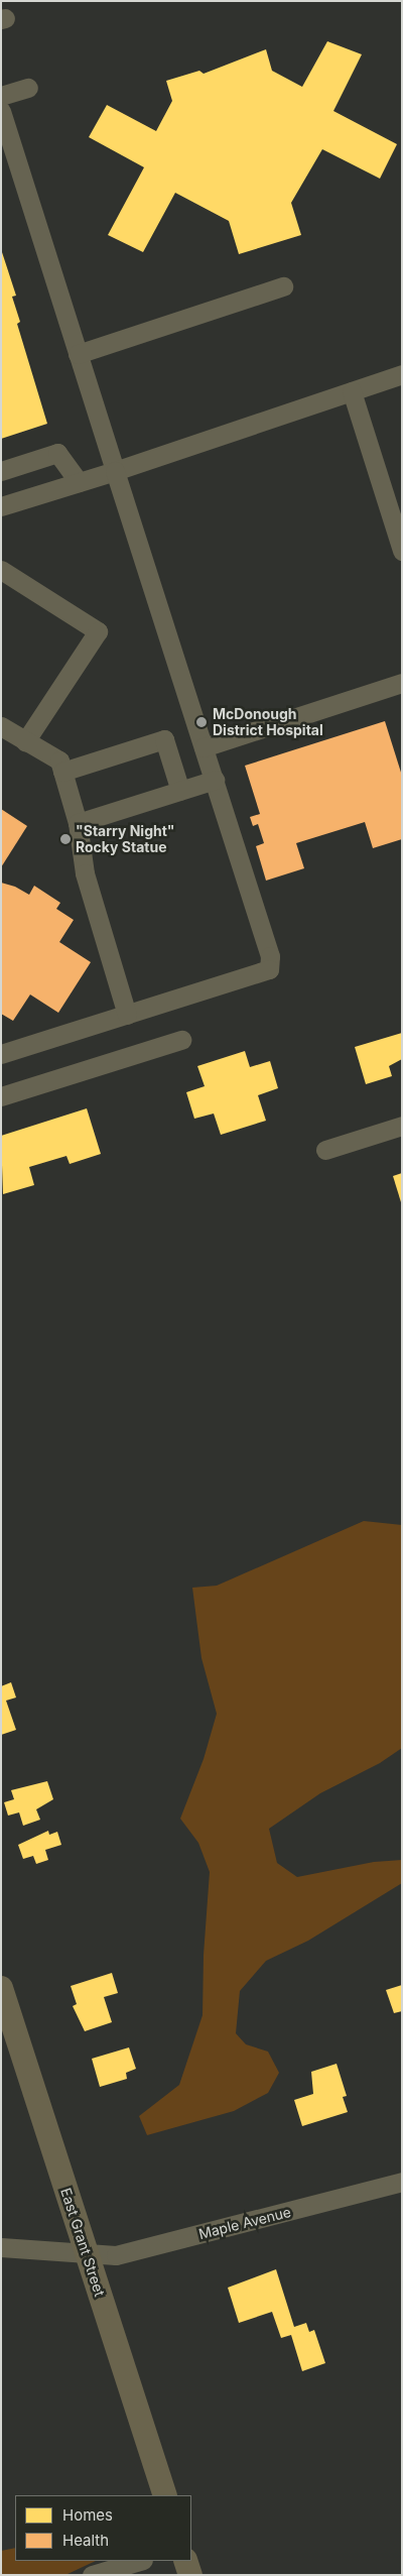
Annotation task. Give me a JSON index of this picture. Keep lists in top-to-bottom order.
{
  "streets": {
    "main road": ["East Grant Street"],
    "street": ["Maple Avenue"]
  },
  "crossings": [
    ["Maple Avenue", "East Grant Street"]
  ],
  "places": ["McDonough District Hospital", "\"Starry Night\" Rocky Statue"],
  "legend": ["Homes", "Health"]
}
